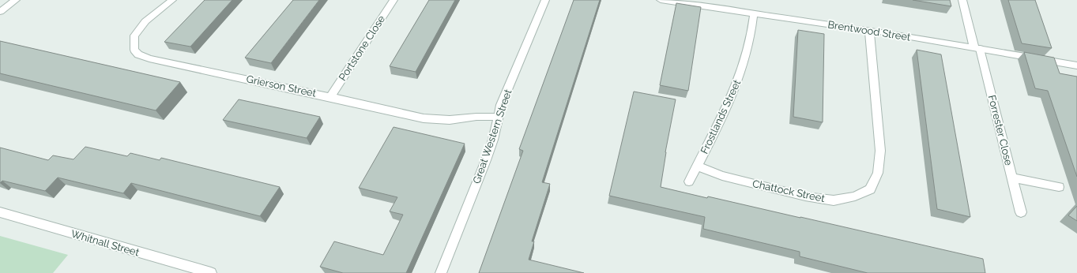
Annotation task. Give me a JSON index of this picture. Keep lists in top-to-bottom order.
{
  "streets": {
    "street": [
      "Brentwood Street",
      "Portstone Close",
      "Grierson Street",
      "Frostlands Street",
      "Forrester Close",
      "Great Western Street",
      "Chattock Street",
      "Whitnall Street"
    ]
  },
  "crossings": [
    ["Brentwood Street", "Frostlands Street"],
    ["Brentwood Street", "Forrester Close"],
    ["Brentwood Street", "Chattock Street"],
    ["Portstone Close", "Grierson Street"],
    ["Grierson Street", "Great Western Street"],
    ["Frostlands Street", "Chattock Street"]
  ]
}
